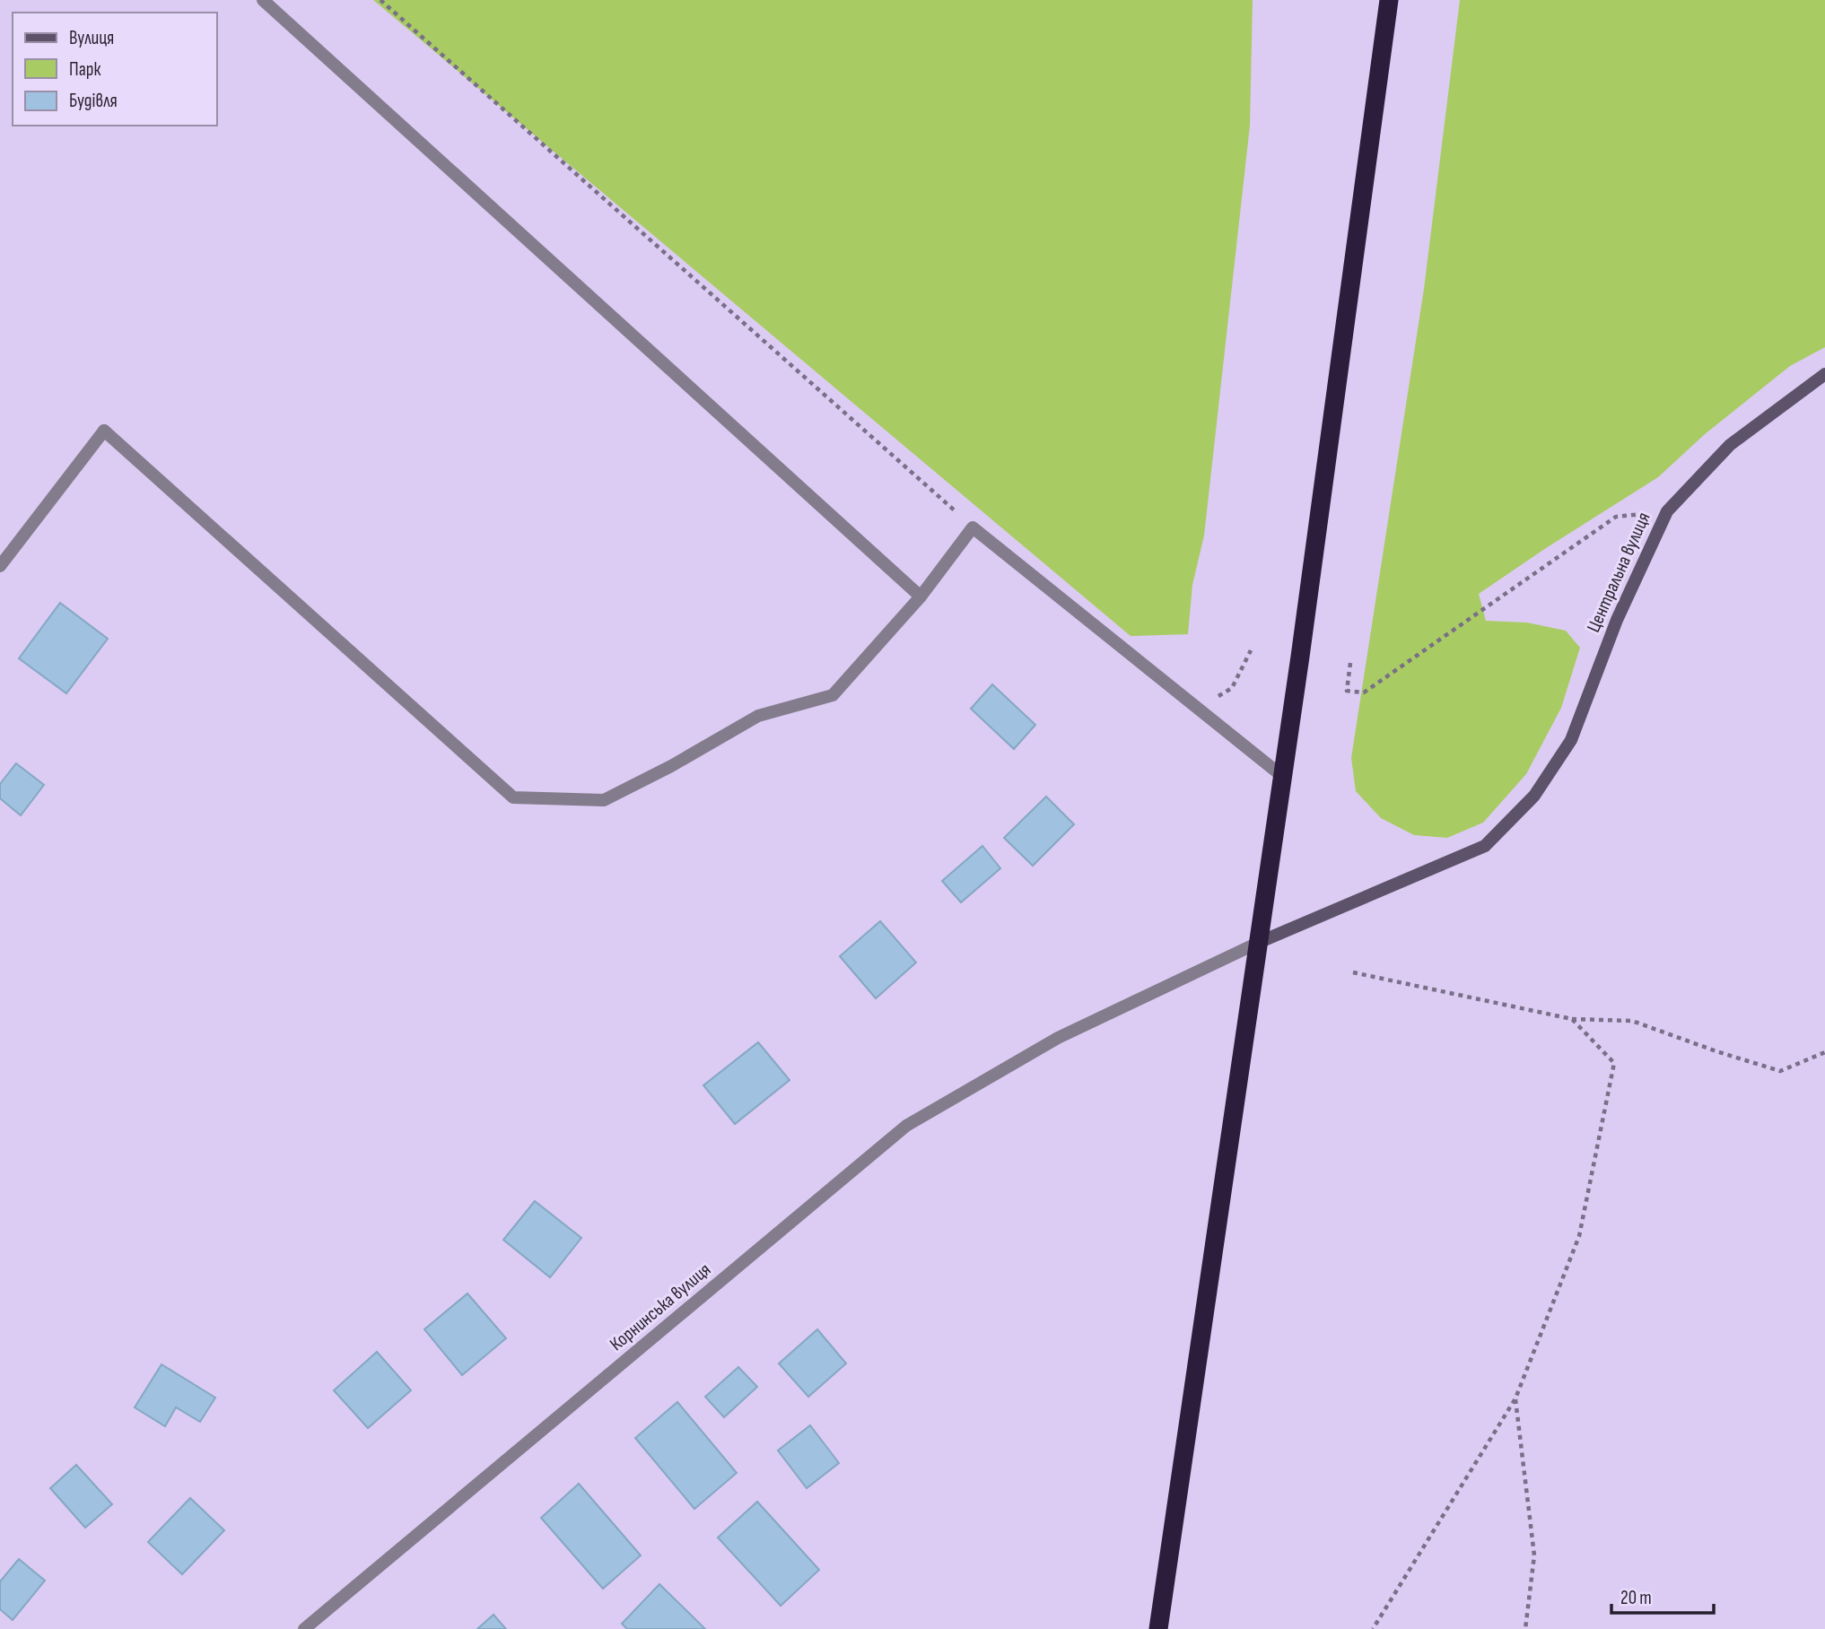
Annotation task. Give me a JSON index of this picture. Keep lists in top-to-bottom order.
{
  "streets": {
    "street": ["Центральна вулиця", "Корнинська вулиця"]
  },
  "crossings": [
    ["Центральна вулиця", "Корнинська вулиця"]
  ],
  "legend": ["Вулиця", "Парк", "Будівля"],
  "scale_bar": "20 m"
}
